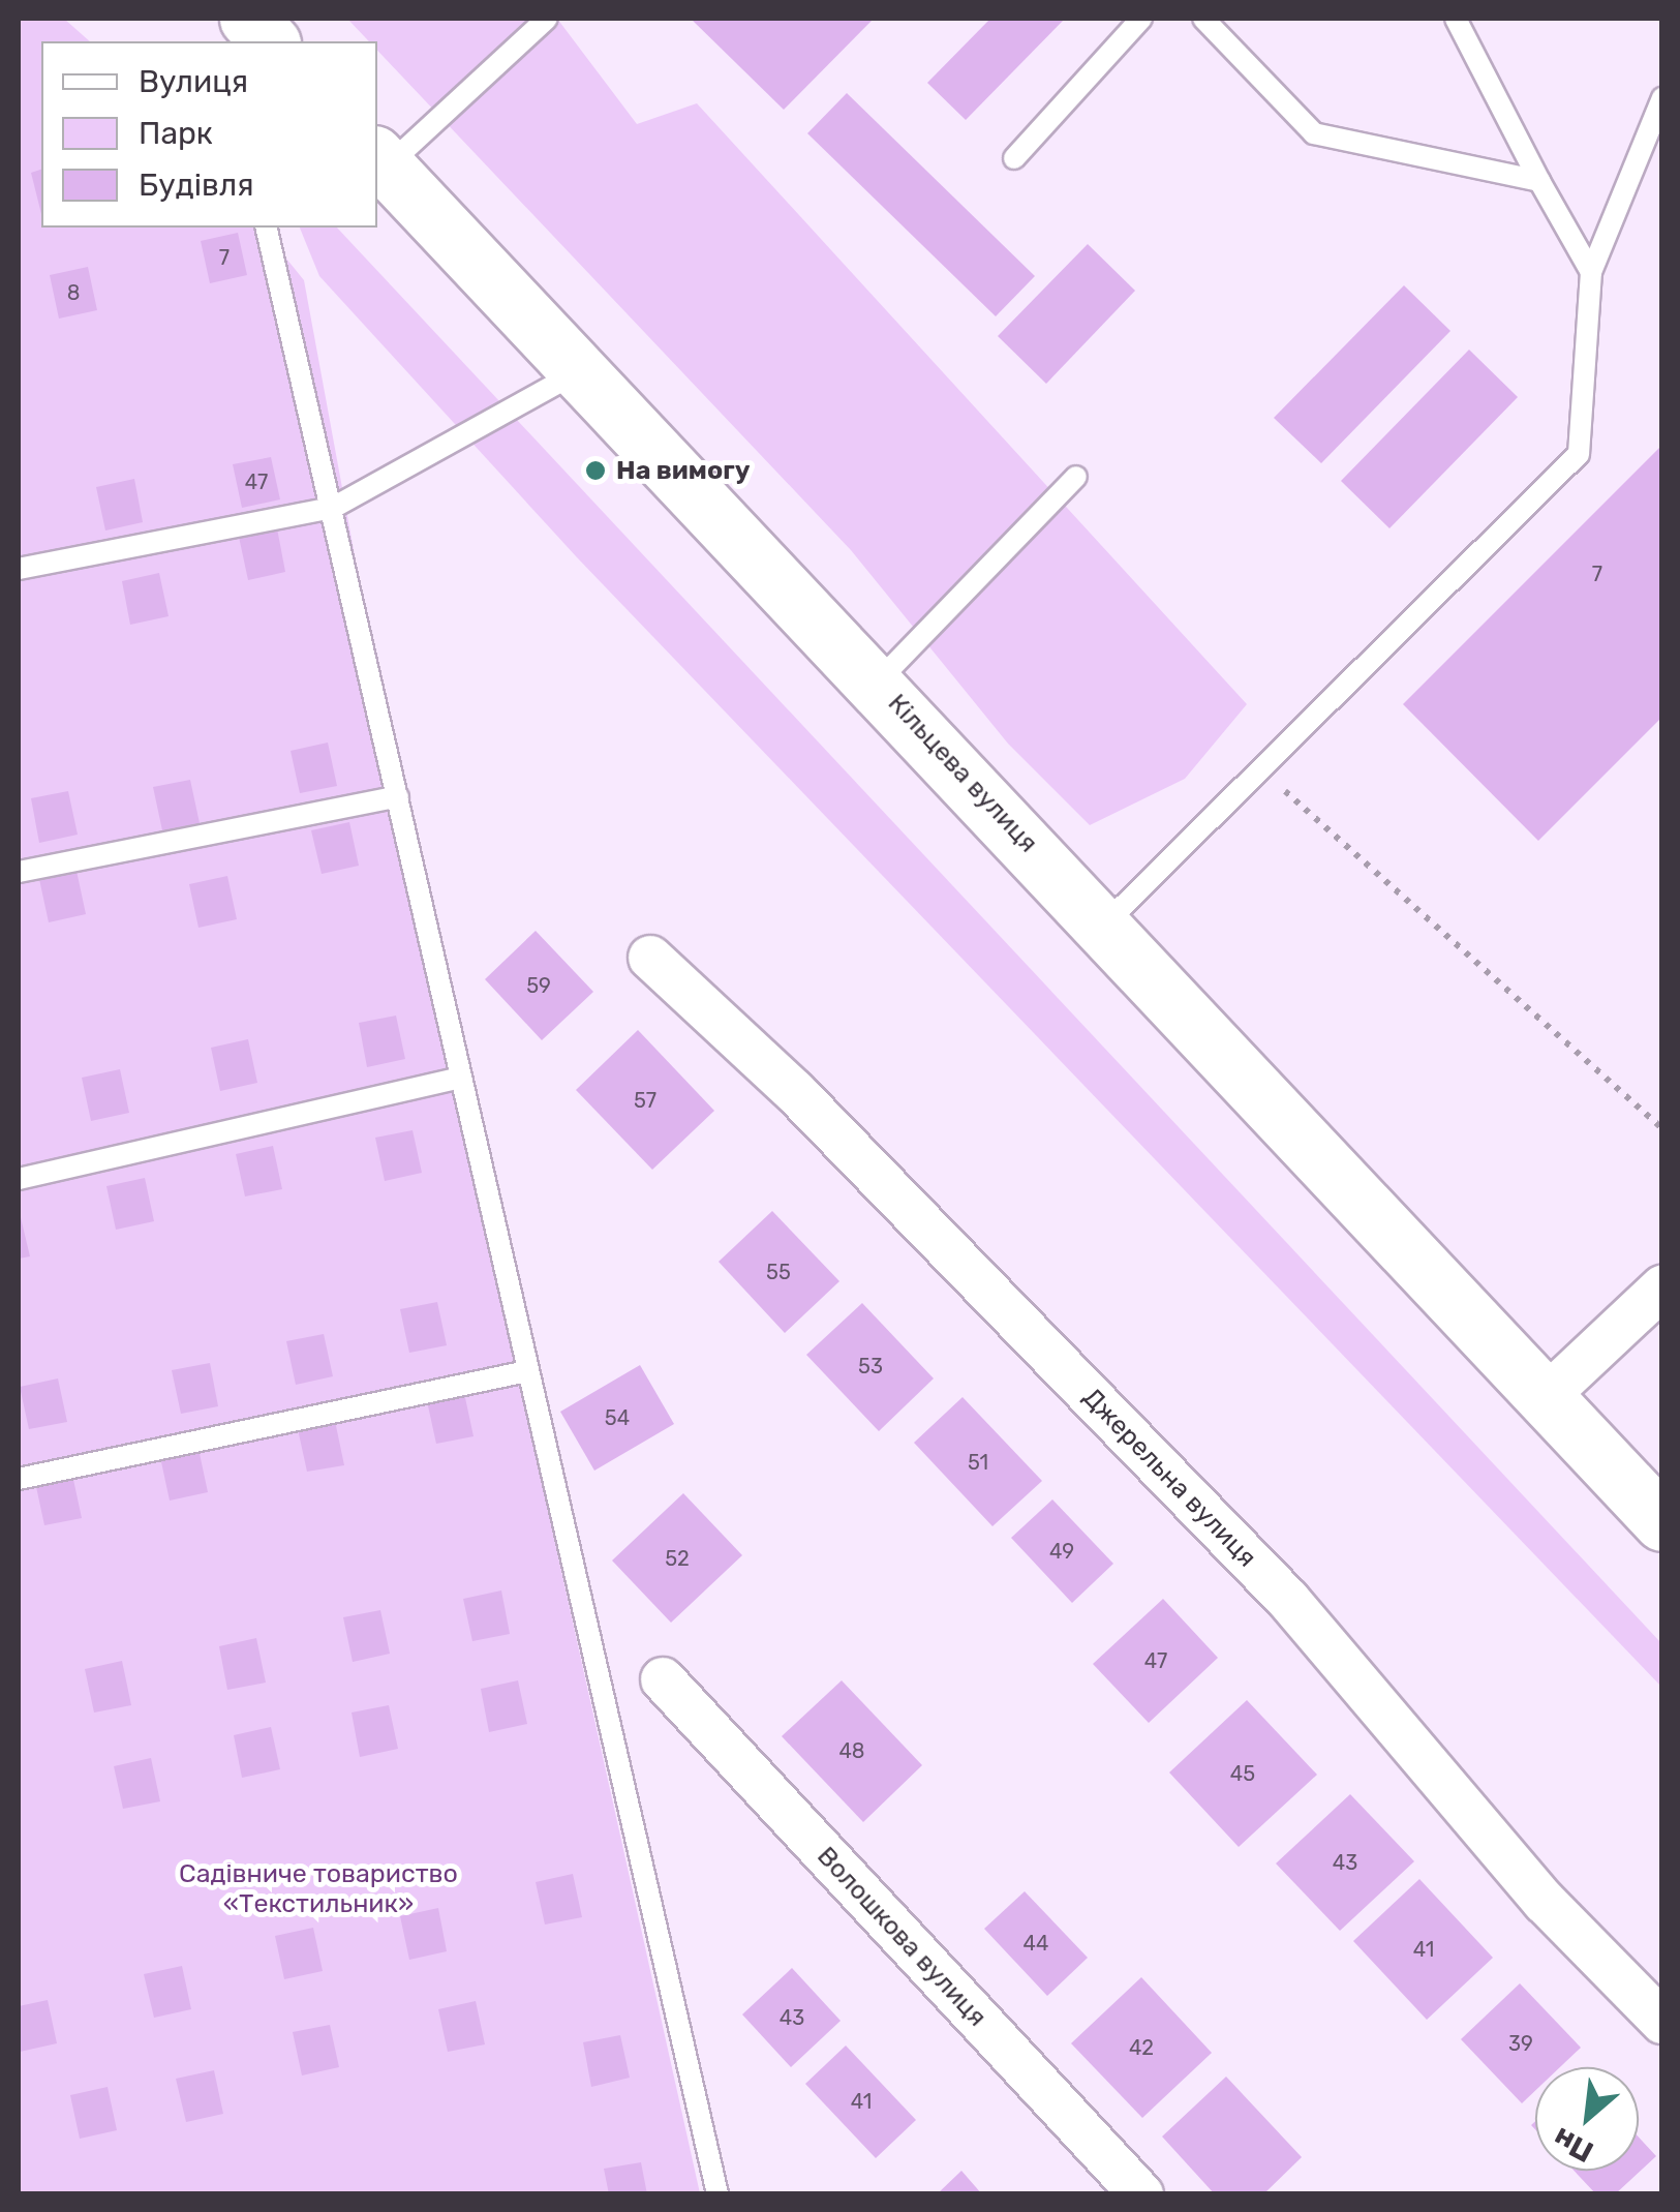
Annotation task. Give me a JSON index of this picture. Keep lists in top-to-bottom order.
{
  "streets": {
    "main road": ["Кільцева вулиця"],
    "street": ["Джерельна вулиця", "Волошкова вулиця"]
  },
  "parks": ["Садівниче товариство «Текстильник»"],
  "places": ["На вимогу"],
  "house_numbers": [
    "7",
    "8",
    "47",
    "7",
    "59",
    "57",
    "55",
    "53",
    "54",
    "51",
    "49",
    "52",
    "47",
    "48",
    "45",
    "43",
    "44",
    "41",
    "43",
    "39",
    "42",
    "41"
  ],
  "legend": ["Вулиця", "Парк", "Будівля"],
  "north": "bottom left"
}
